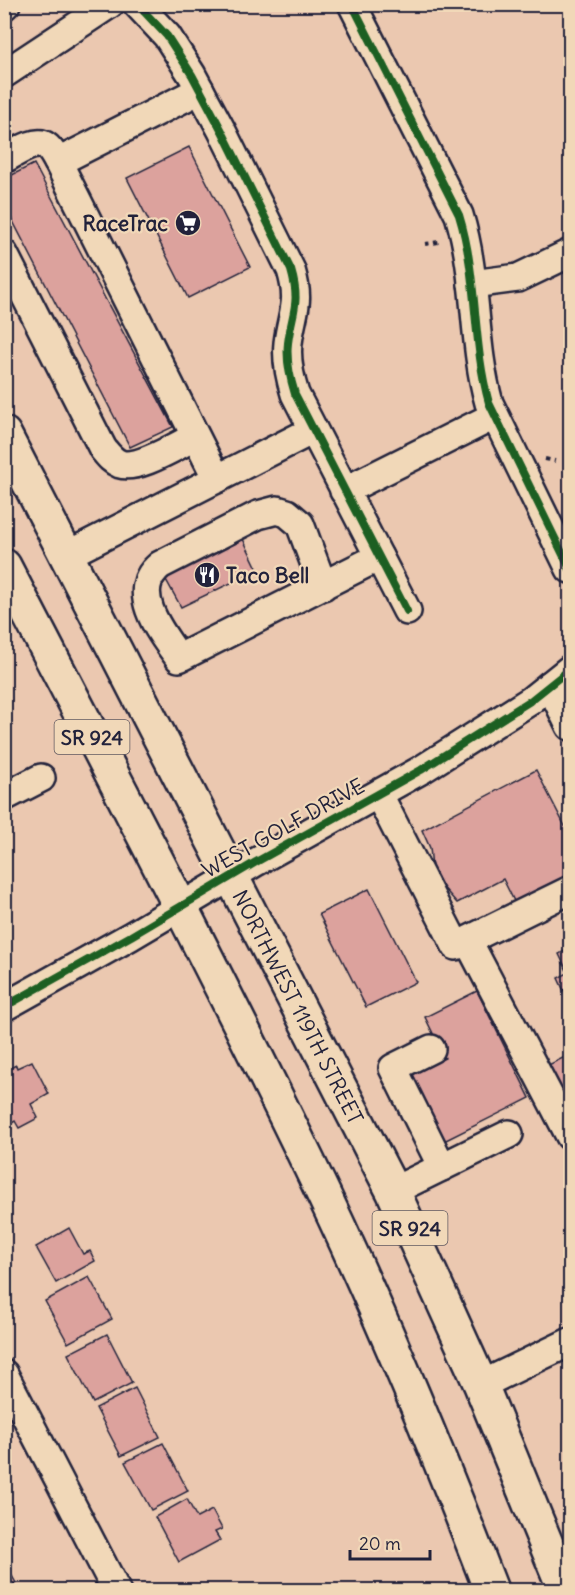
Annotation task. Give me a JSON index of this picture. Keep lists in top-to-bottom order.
{
  "streets": {
    "highway": ["SR 924", "NORTHWEST 119TH STREET"],
    "street": ["WEST GOLF DRIVE"]
  },
  "crossings": [
    ["SR 924", "WEST GOLF DRIVE"],
    ["WEST GOLF DRIVE", "NORTHWEST 119TH STREET"]
  ],
  "places": {
    "supermarket": ["RaceTrac"],
    "restaurant": ["Taco Bell"]
  },
  "scale_bar": "20 m"
}
